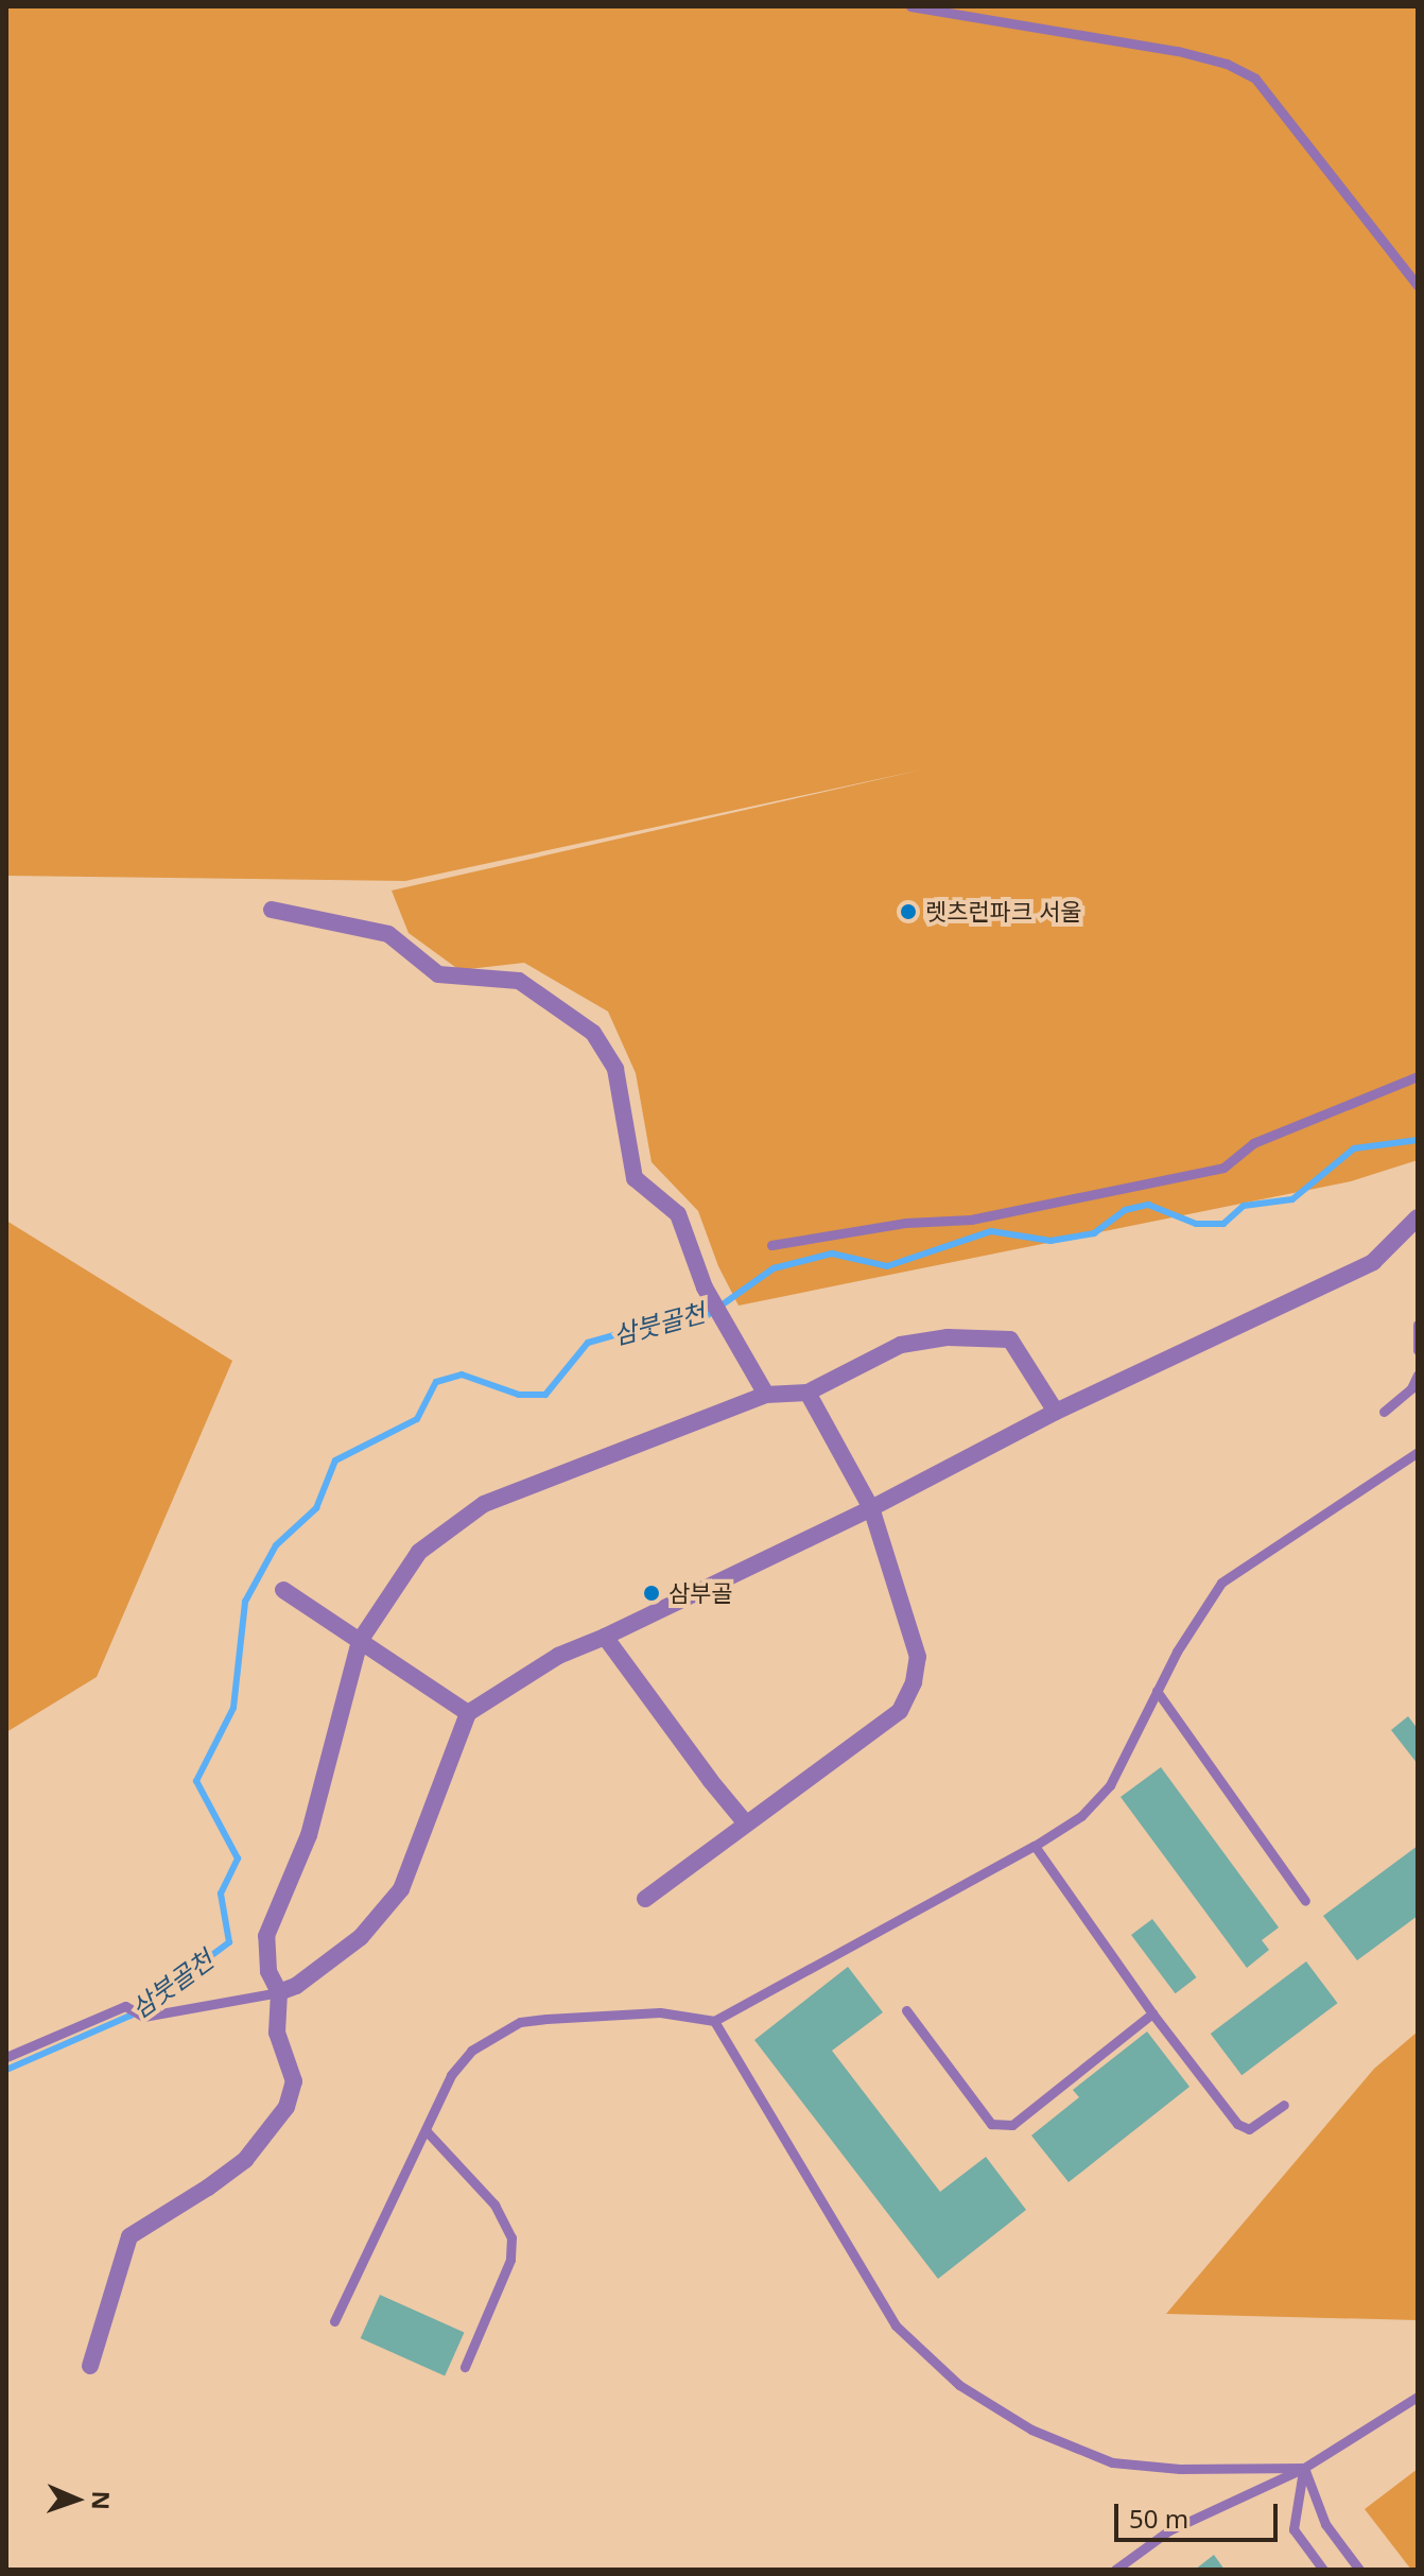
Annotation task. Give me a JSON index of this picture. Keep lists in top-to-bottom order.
{
  "water": ["삼붓골천"],
  "places": ["렛츠런파크 서울", "삼부골"],
  "scale_bar": "50 m",
  "north": "right"
}
